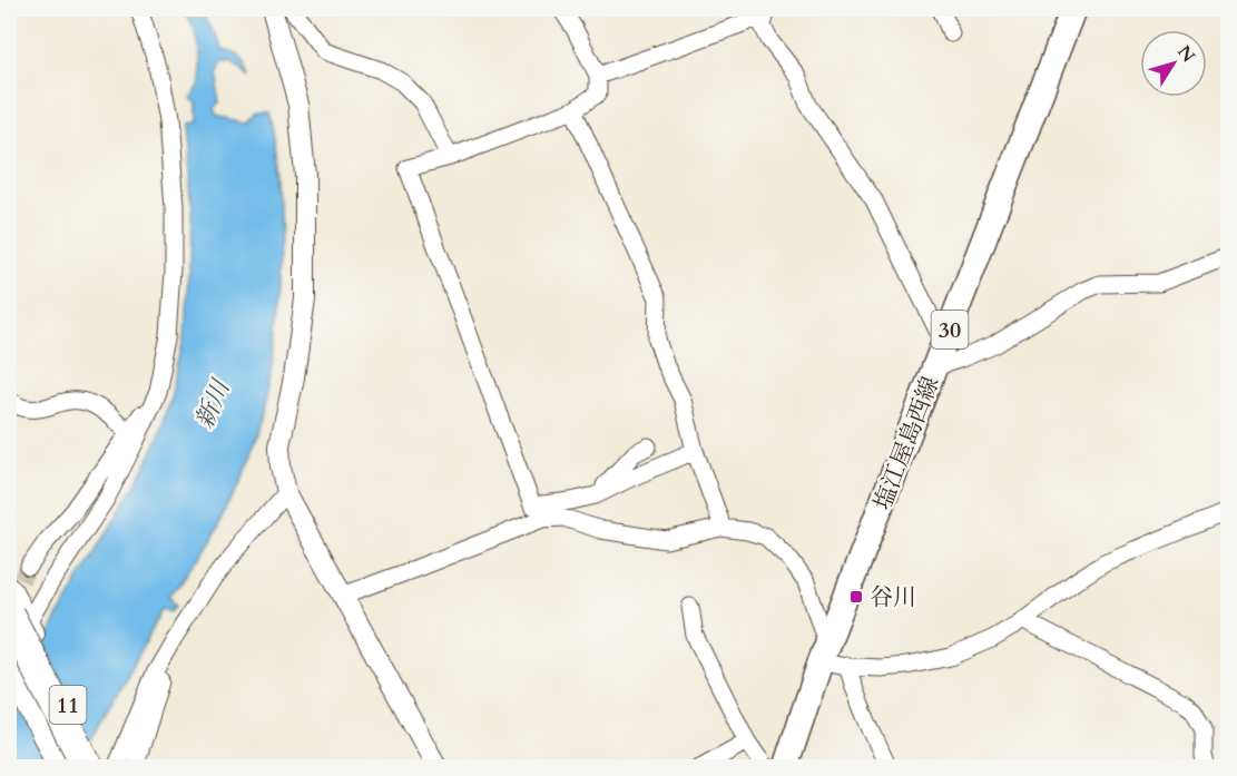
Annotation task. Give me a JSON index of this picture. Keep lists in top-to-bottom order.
{
  "streets": {
    "highway": ["11"],
    "main road": ["30", "塩江屋島西線"]
  },
  "water": ["新川"],
  "places": {
    "transit": ["谷川"]
  },
  "north": "top right"
}
